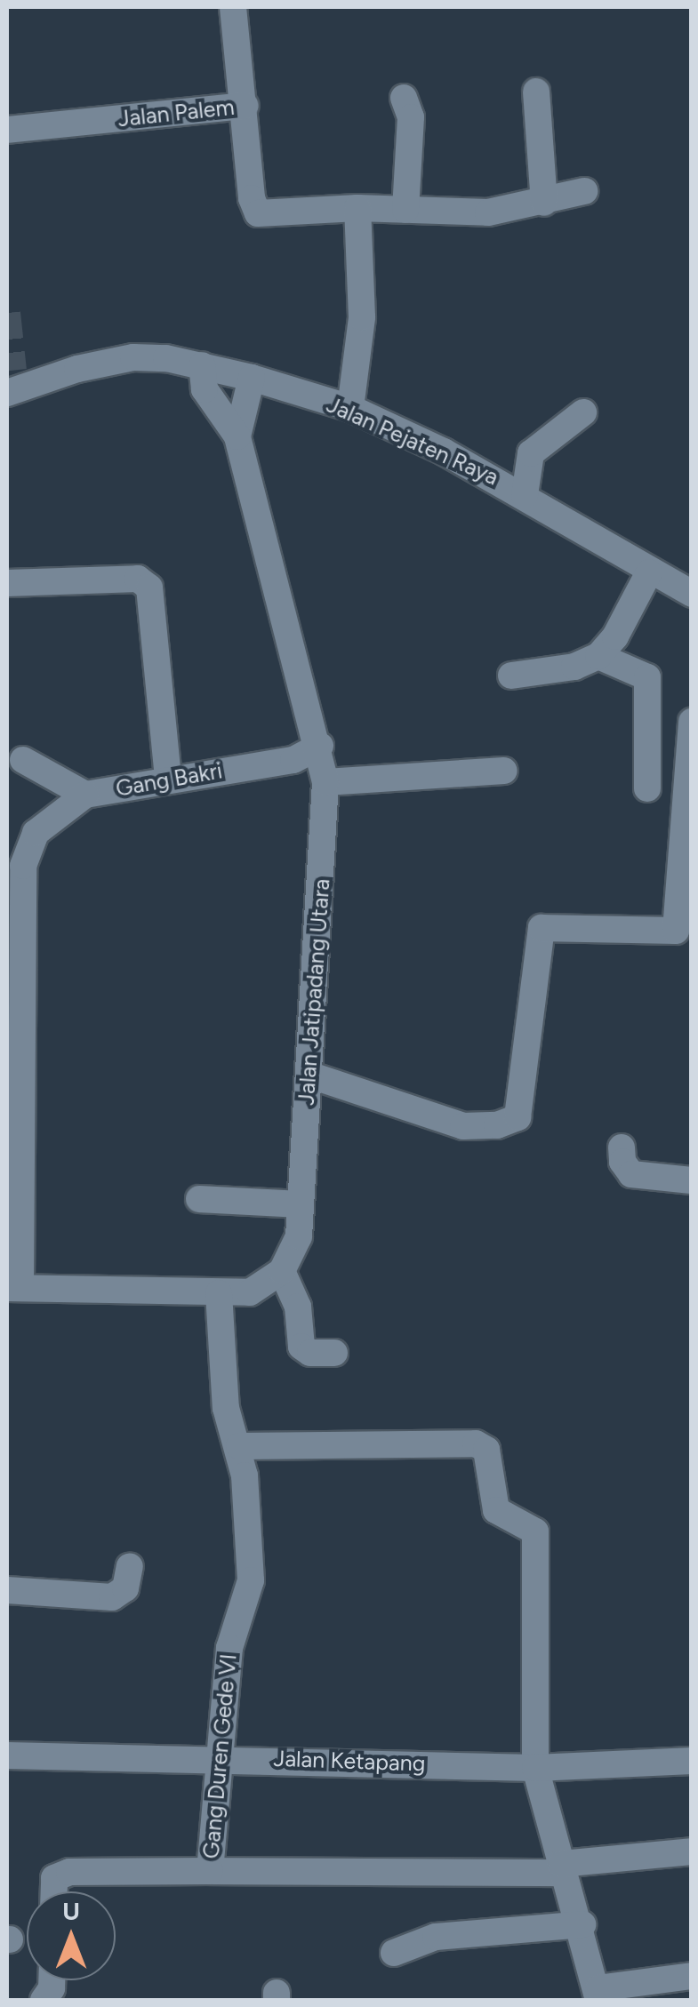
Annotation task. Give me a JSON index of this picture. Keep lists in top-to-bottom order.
{
  "streets": {
    "street": [
      "Jalan Palem",
      "Jalan Pejaten Raya",
      "Gang Bakri",
      "Jalan Jatipadang Utara",
      "Gang Duren Gede VI",
      "Jalan Ketapang"
    ]
  },
  "crossings": [
    ["Jalan Pejaten Raya", "Jalan Jatipadang Utara"],
    ["Gang Bakri", "Jalan Jatipadang Utara"],
    ["Gang Duren Gede VI", "Jalan Ketapang"]
  ],
  "north": "top"
}
